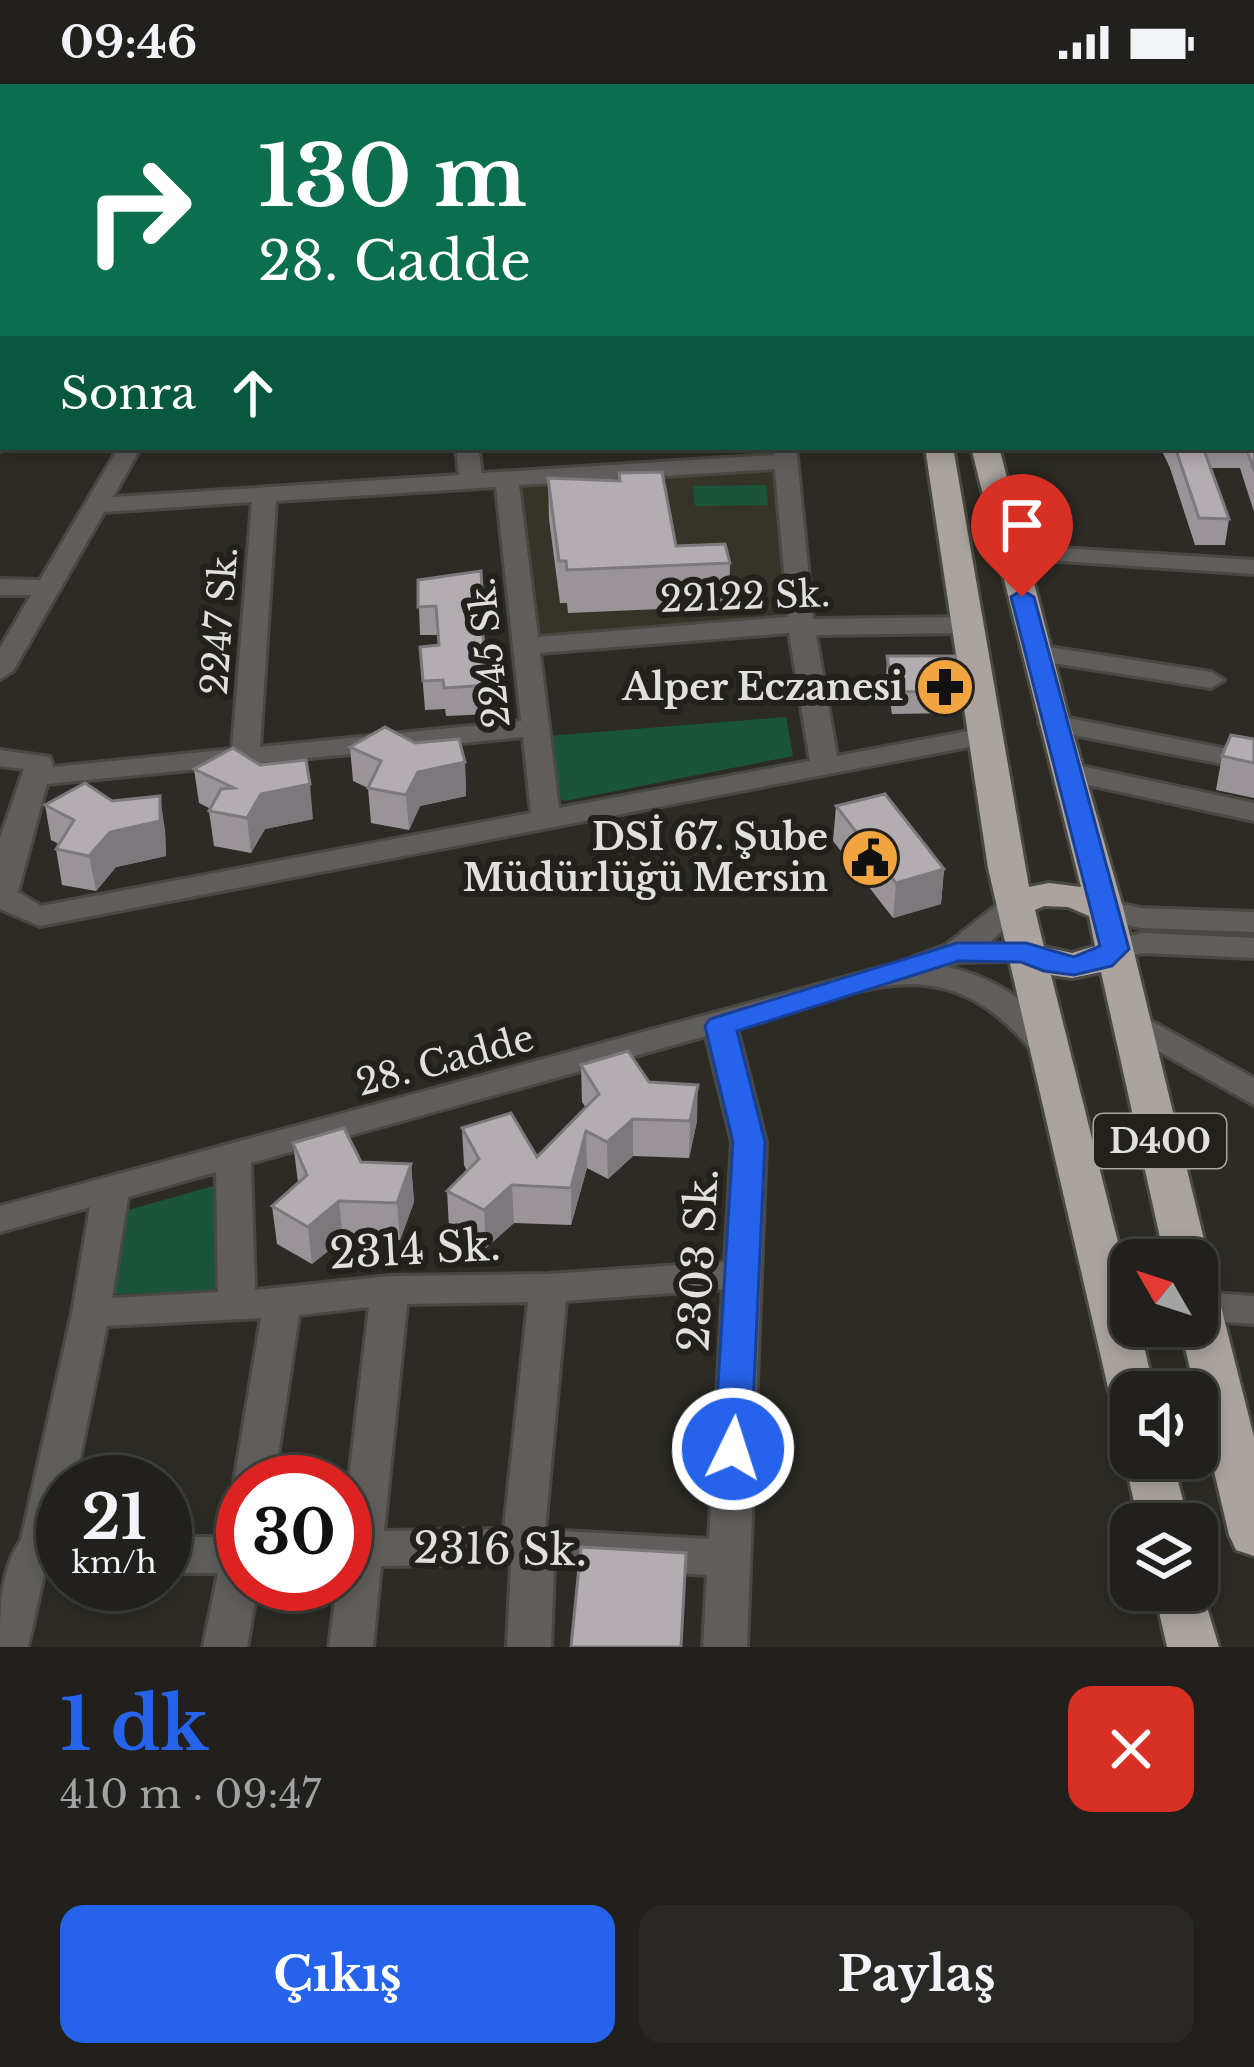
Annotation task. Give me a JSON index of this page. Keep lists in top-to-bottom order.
{
  "streets": {
    "highway": ["D400"],
    "street": [
      "22122 Sk.",
      "2247 Sk.",
      "2245 Sk.",
      "28. Cadde",
      "2314 Sk.",
      "2303 Sk.",
      "2316 Sk."
    ]
  },
  "crossings": [
    ["22122 Sk.", "2245 Sk."],
    ["22122 Sk.", "D400"],
    ["28. Cadde", "D400"],
    ["28. Cadde", "2303 Sk."],
    ["2314 Sk.", "2303 Sk."],
    ["2303 Sk.", "2316 Sk."]
  ],
  "places": {
    "pharmacy": ["Alper Eczanesi"],
    "public building": ["DSİ 67. Şube Müdürlüğü Mersin"]
  },
  "north": "top left",
  "page": {
    "status": "09:46",
    "turn": ["130 m", "28. Cadde"],
    "then": "Sonra",
    "speed": "21 km/h",
    "limit": "30",
    "heading": ["1 dk", "410 m · 09:47"],
    "buttons": ["Çıkış", "Paylaş"]
  }
}
